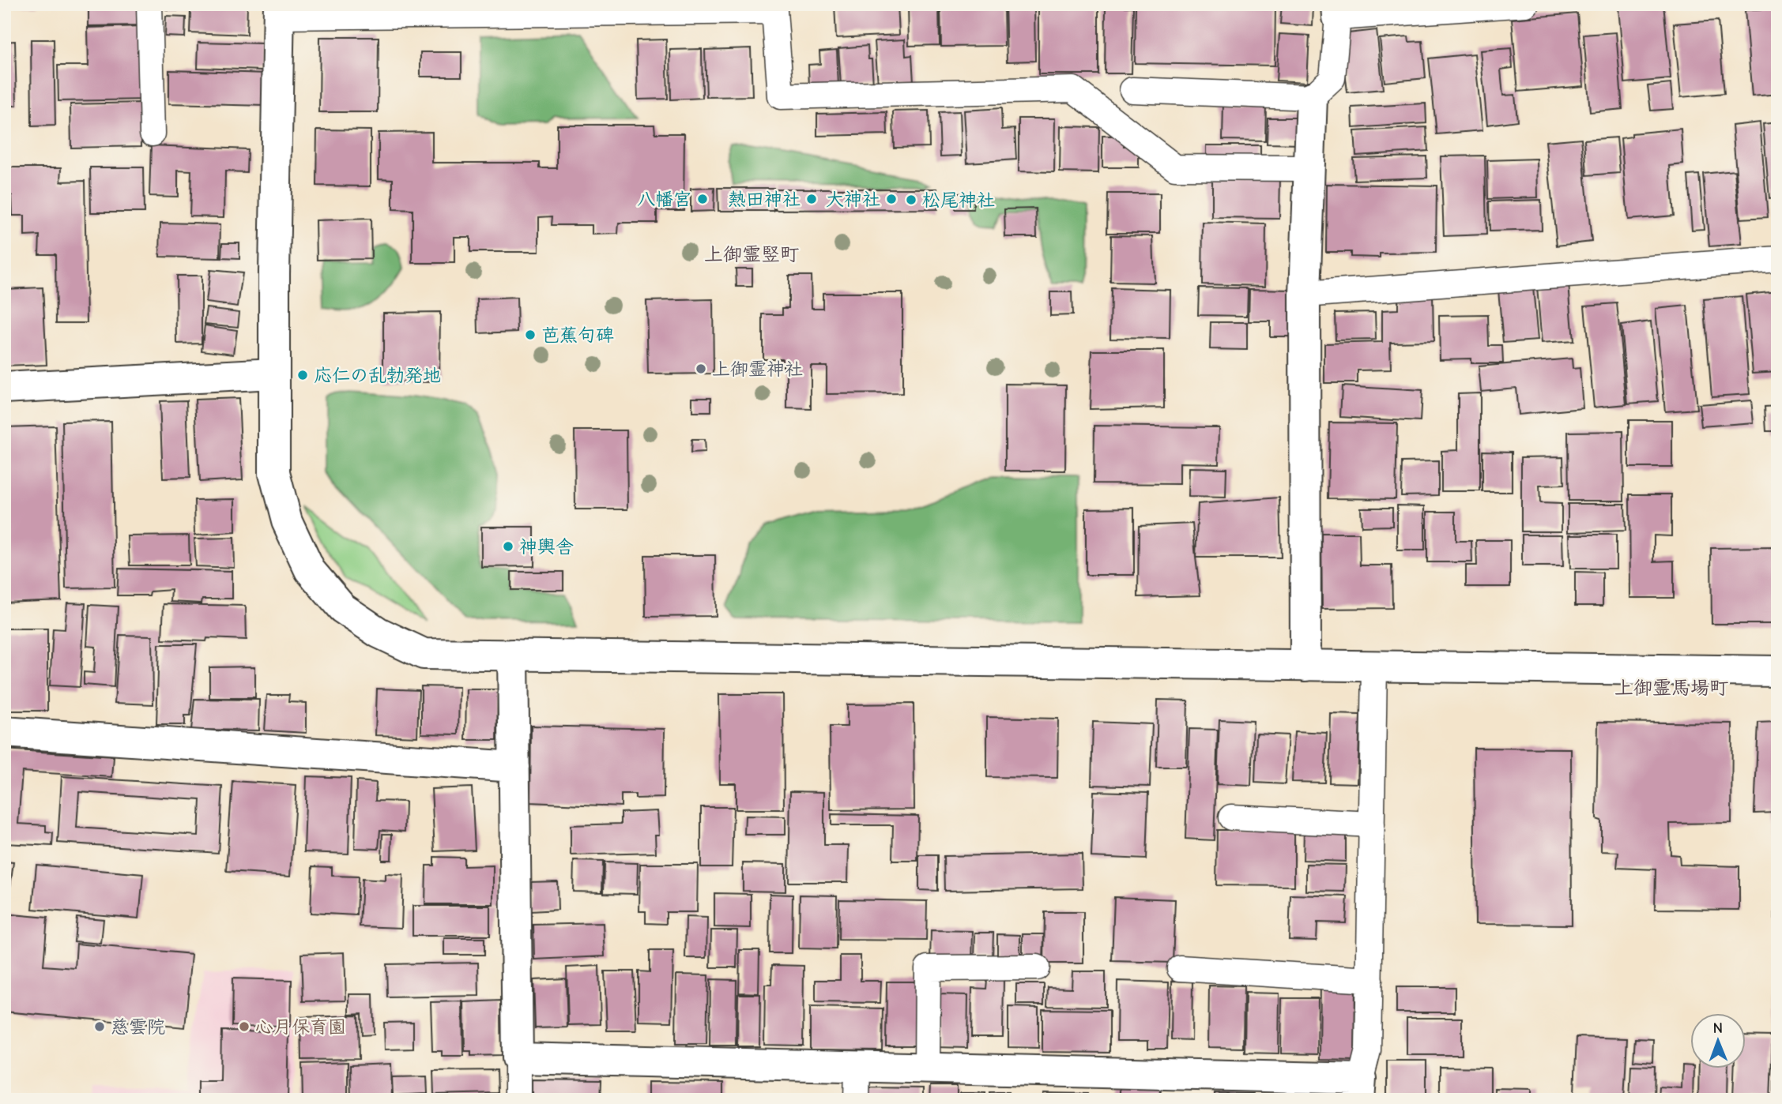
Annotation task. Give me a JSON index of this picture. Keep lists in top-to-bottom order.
{
  "districts": ["上御霊竪町", "上御霊馬場町"],
  "places": [
    "八幡宮",
    "熱田神社",
    "大神社",
    "松尾神社",
    "芭蕉句碑",
    "上御霊神社",
    "応仁の乱勃発地",
    "神輿舎",
    "慈雲院",
    "心月保育園"
  ],
  "north": "top"
}
